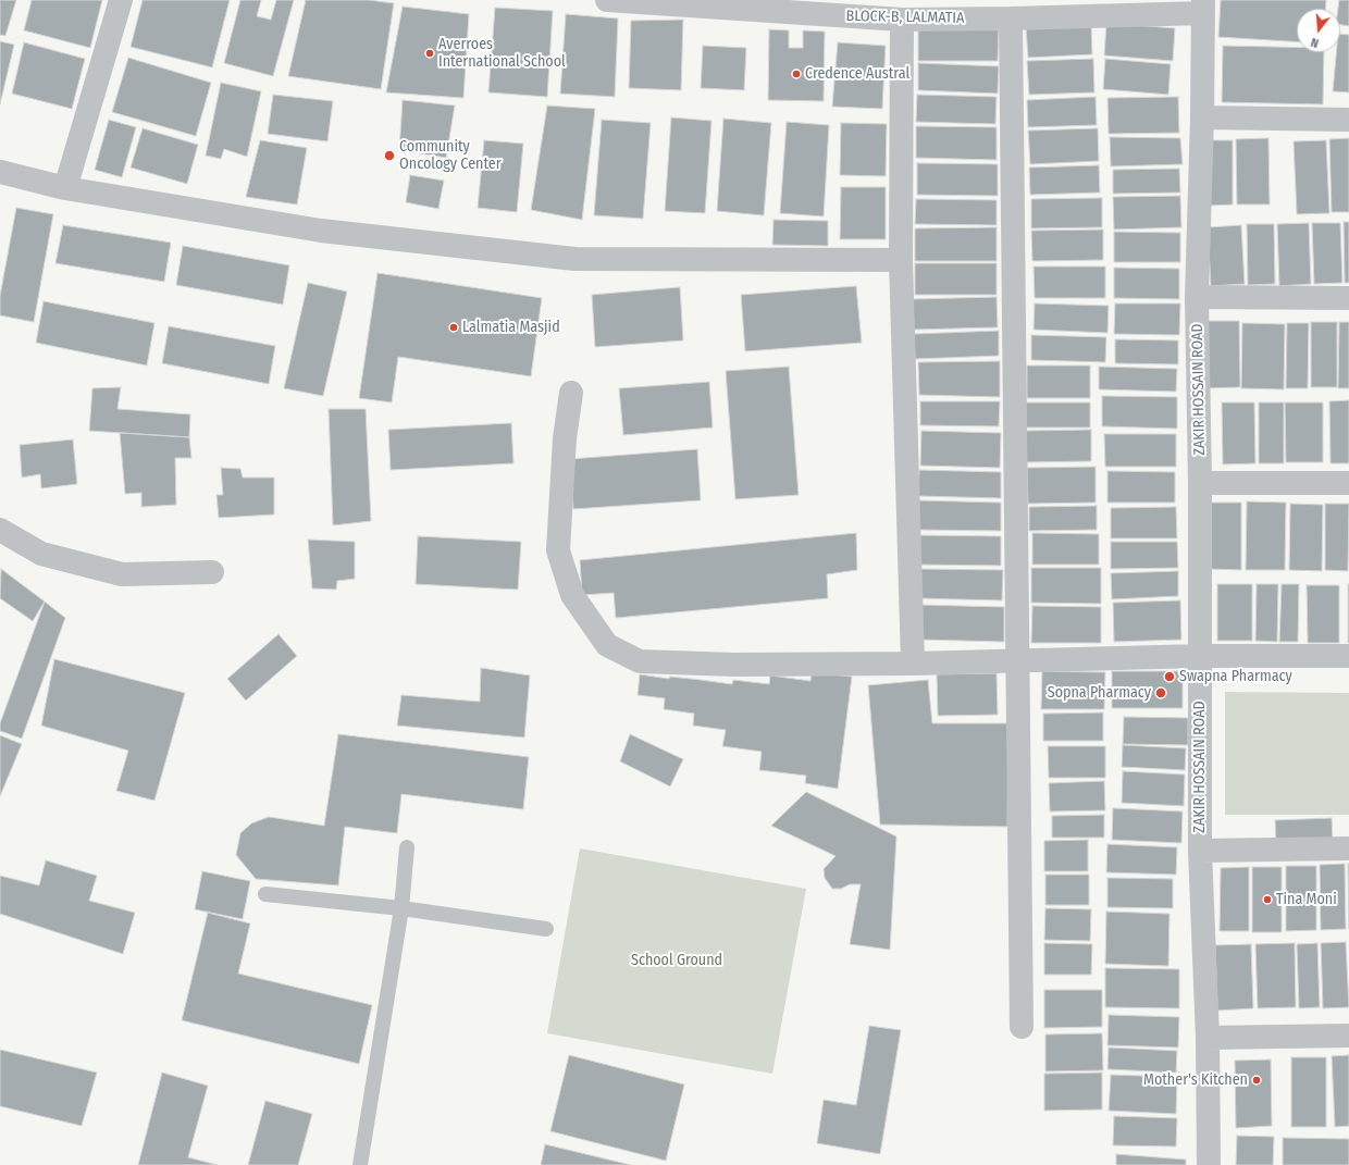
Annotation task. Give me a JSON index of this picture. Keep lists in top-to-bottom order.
{
  "streets": {
    "street": ["BLOCK-B, LALMATIA", "ZAKIR HOSSAIN ROAD"]
  },
  "crossings": [
    ["BLOCK-B, LALMATIA", "ZAKIR HOSSAIN ROAD"]
  ],
  "parks": ["School Ground"],
  "places": [
    "Averroes International School",
    "Credence Austral",
    "Community Oncology Center",
    "Lalmatia Masjid",
    "Swapna Pharmacy",
    "Sopna Pharmacy",
    "Tina Moni",
    "Mother's Kitchen"
  ],
  "north": "bottom"
}
